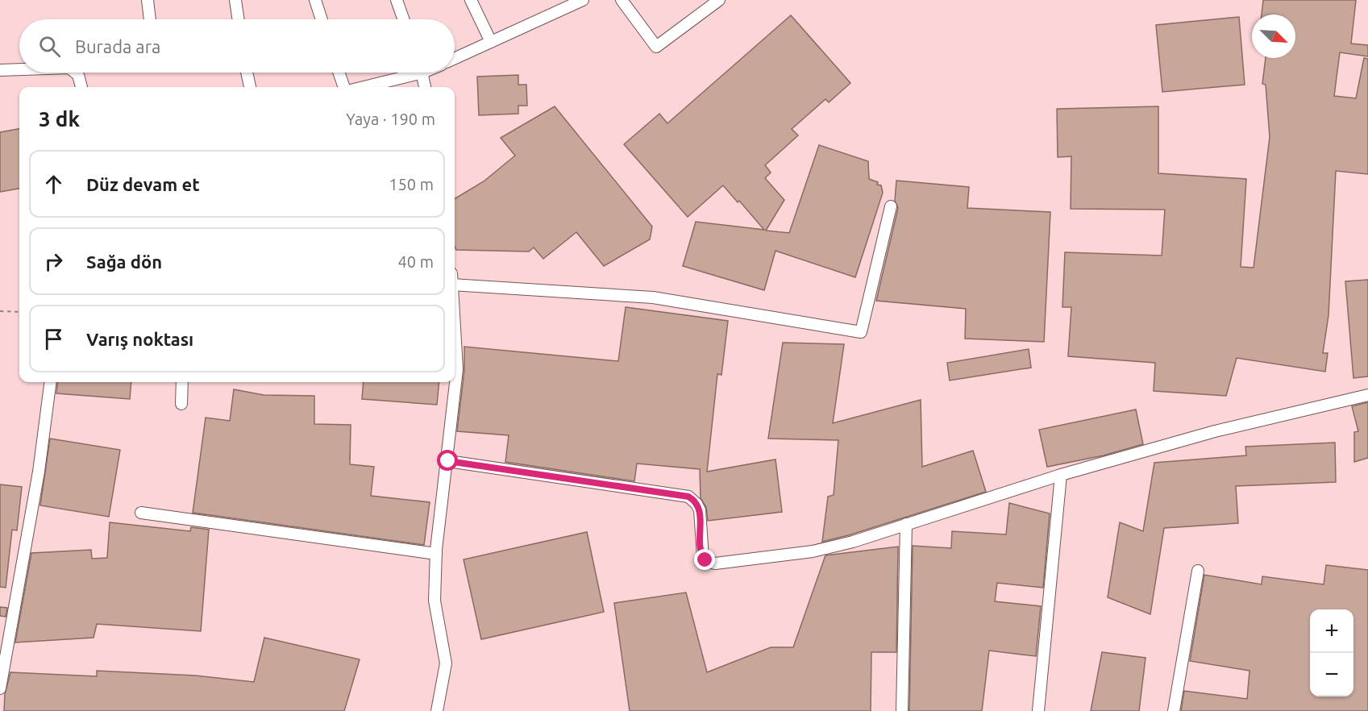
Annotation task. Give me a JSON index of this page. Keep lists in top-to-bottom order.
{
  "north": "bottom right",
  "page": {
    "search": "Burada ara",
    "heading": ["3 dk", "Yaya · 190 m"],
    "list": [
      ["Düz devam et", "150 m"],
      ["Sağa dön", "40 m"],
      "Varış noktası"
    ],
    "map_buttons": ["+", "−"]
  }
}
